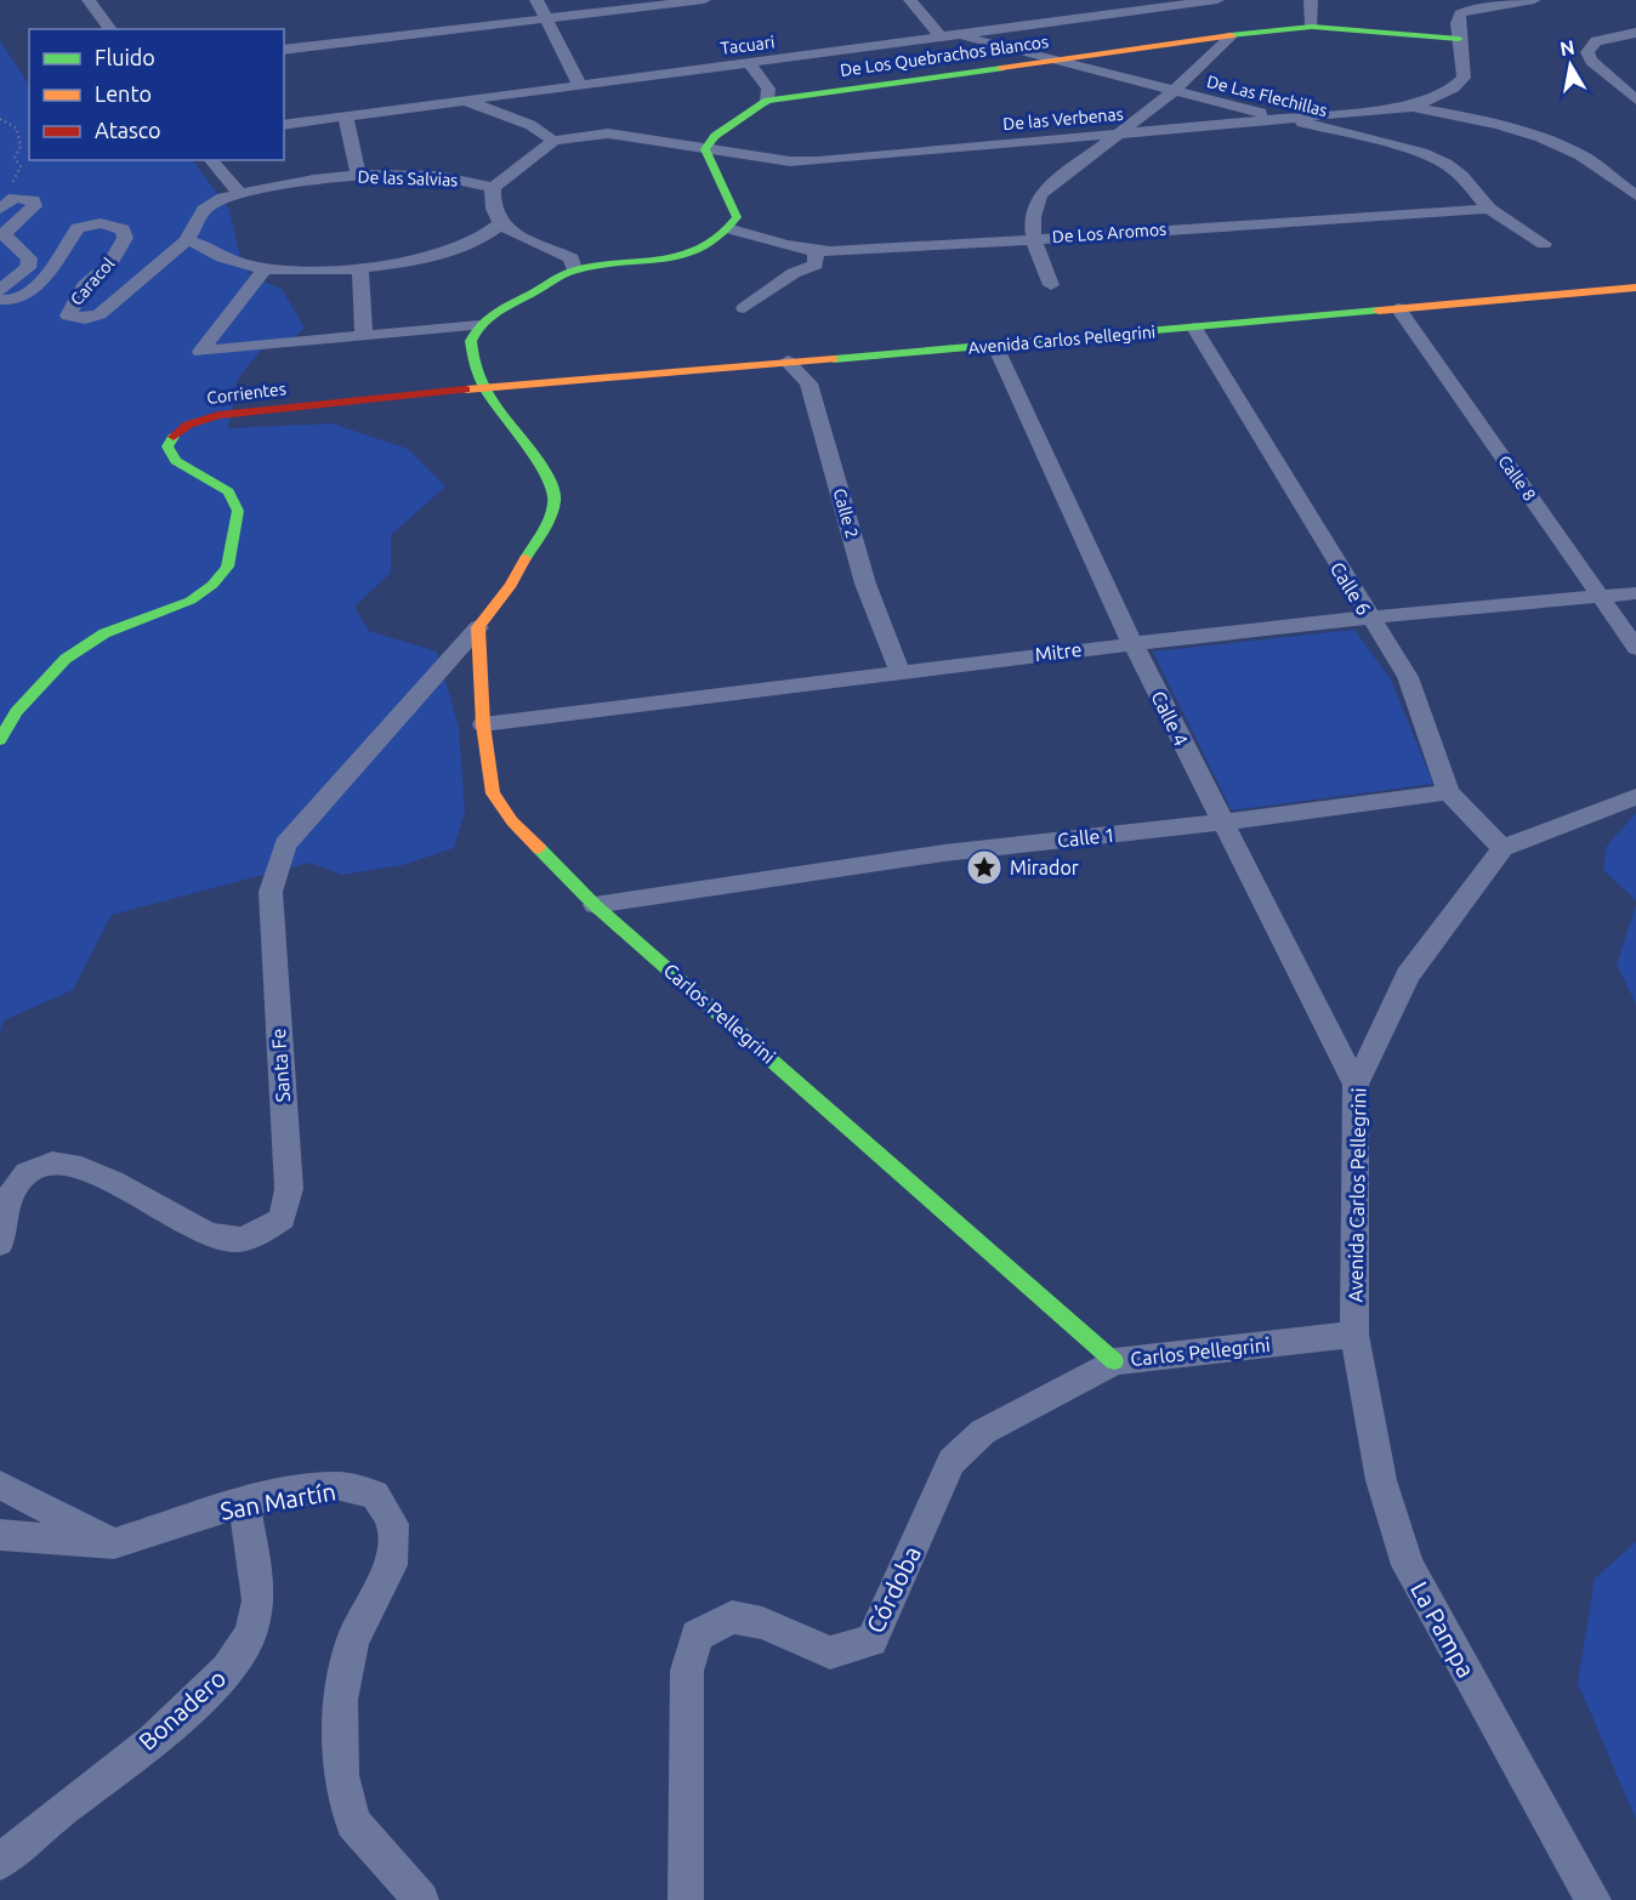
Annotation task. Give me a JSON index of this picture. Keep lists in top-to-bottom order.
{
  "streets": {
    "street": [
      "Tacuari",
      "De Los Quebrachos Blancos",
      "De Las Flechillas",
      "De las Verbenas",
      "De las Salvias",
      "De Los Aromos",
      "Caracol",
      "Avenida Carlos Pellegrini",
      "Corrientes",
      "Calle 8",
      "Calle 2",
      "Calle 6",
      "Mitre",
      "Calle 4",
      "Calle 1",
      "Carlos Pellegrini",
      "Santa Fe",
      "San Martín",
      "Córdoba",
      "La Pampa",
      "Bonadero"
    ]
  },
  "crossings": [
    ["Tacuari", "De Las Flechillas"],
    ["De Los Quebrachos Blancos", "De Las Flechillas"],
    ["De Los Quebrachos Blancos", "De las Verbenas"],
    ["De Las Flechillas", "De las Verbenas"],
    ["De Las Flechillas", "De Los Aromos"],
    ["De las Salvias", "Caracol"],
    ["Avenida Carlos Pellegrini", "Corrientes"],
    ["Avenida Carlos Pellegrini", "Calle 8"],
    ["Avenida Carlos Pellegrini", "Calle 2"],
    ["Avenida Carlos Pellegrini", "Calle 6"],
    ["Avenida Carlos Pellegrini", "Calle 4"],
    ["Avenida Carlos Pellegrini", "Carlos Pellegrini"],
    ["Avenida Carlos Pellegrini", "La Pampa"],
    ["Calle 8", "Mitre"],
    ["Calle 2", "Mitre"],
    ["Calle 6", "Mitre"],
    ["Calle 6", "Calle 1"],
    ["Mitre", "Calle 4"],
    ["Mitre", "Carlos Pellegrini"],
    ["Calle 4", "Calle 1"],
    ["Calle 1", "Carlos Pellegrini"],
    ["Carlos Pellegrini", "Santa Fe"],
    ["Carlos Pellegrini", "Córdoba"],
    ["Carlos Pellegrini", "La Pampa"],
    ["San Martín", "Bonadero"]
  ],
  "places": {
    "place": ["Mirador"]
  },
  "legend": ["Fluido", "Lento", "Atasco"],
  "north": "top"
}
